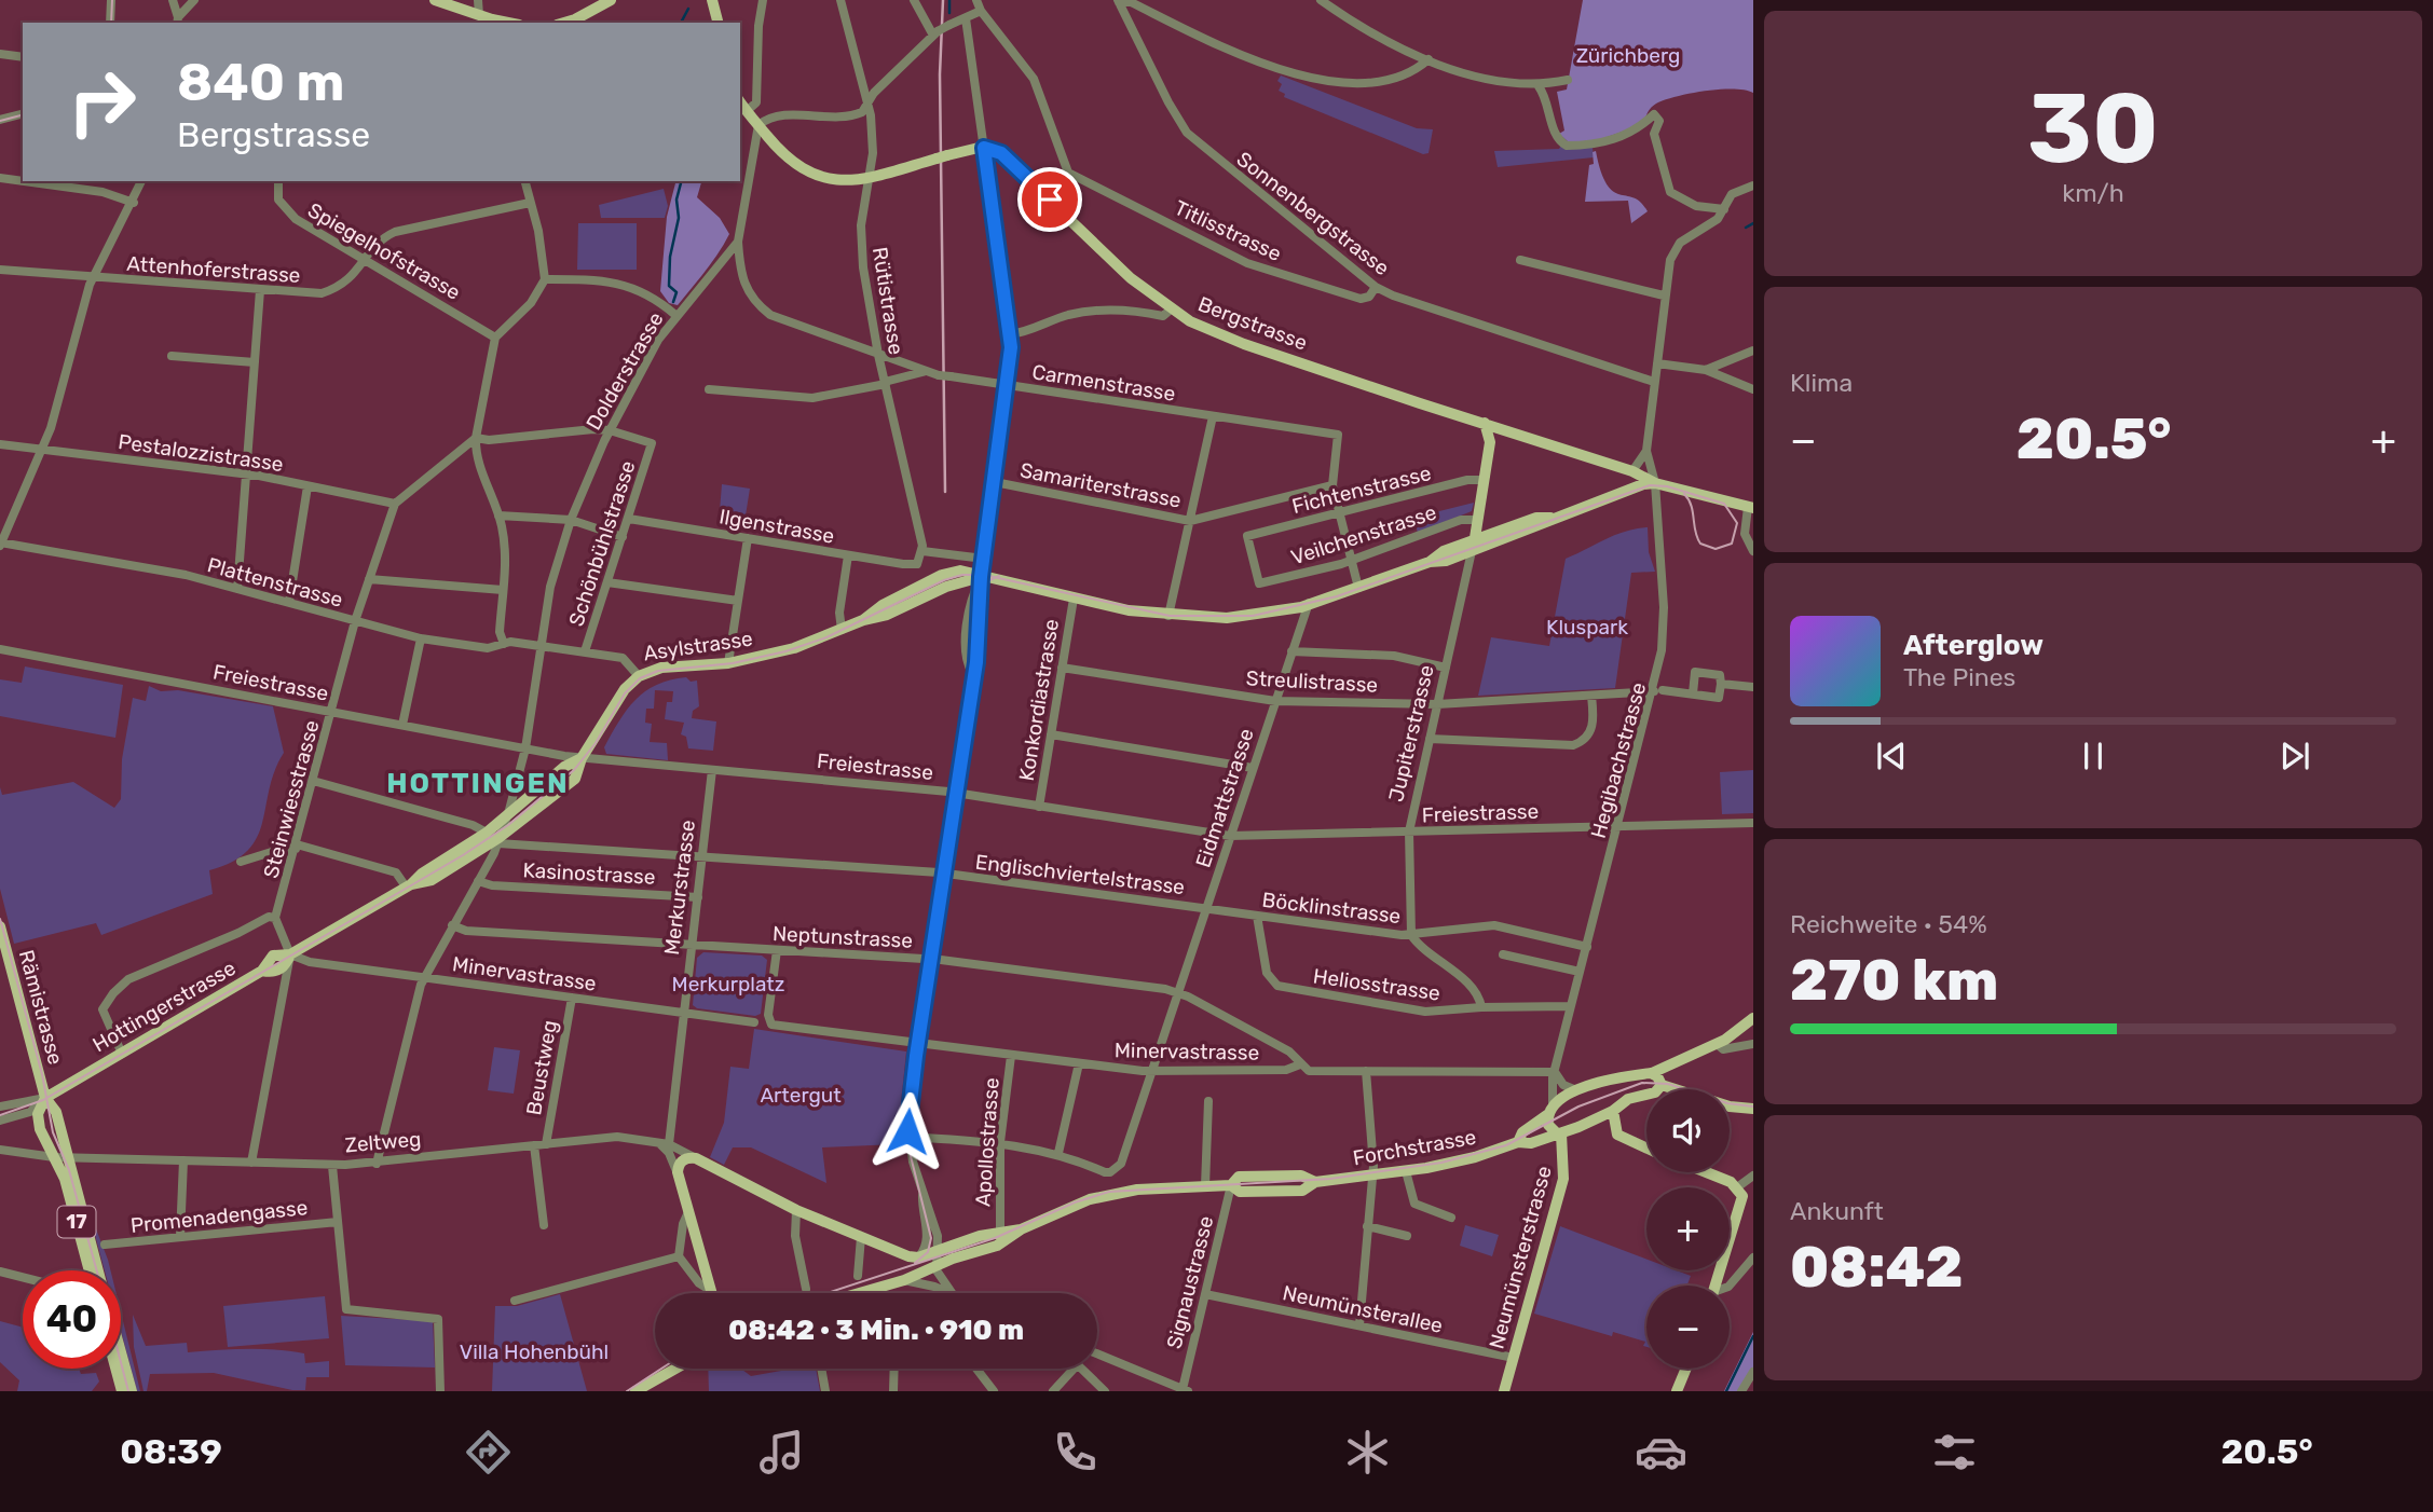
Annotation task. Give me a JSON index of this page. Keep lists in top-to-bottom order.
{
  "streets": {
    "main road": [
      "Bergstrasse",
      "Asylstrasse",
      "Jupiterstrasse",
      "Hottingerstrasse",
      "Rämistrasse",
      "Zeltweg",
      "Forchstrasse",
      "17",
      "Neumünsterstrasse"
    ],
    "street": [
      "Sonnenbergstrasse",
      "Titlisstrasse",
      "Spiegelhofstrasse",
      "Attenhoferstrasse",
      "Rütistrasse",
      "Dolderstrasse",
      "Carmenstrasse",
      "Pestalozzistrasse",
      "Samariterstrasse",
      "Fichtenstrasse",
      "Ilgenstrasse",
      "Veilchenstrasse",
      "Schönbühlstrasse",
      "Plattenstrasse",
      "Streulistrasse",
      "Freiestrasse",
      "Konkordiastrasse",
      "Hegibachstrasse",
      "Eidmattstrasse",
      "Steinwiesstrasse",
      "Kasinostrasse",
      "Englischviertelstrasse",
      "Merkurstrasse",
      "Böcklinstrasse",
      "Neptunstrasse",
      "Minervastrasse",
      "Heliosstrasse",
      "Beustweg",
      "Apollostrasse",
      "Promenadengasse",
      "Signaustrasse",
      "Neumünsterallee"
    ]
  },
  "crossings": [
    ["Sonnenbergstrasse", "Titlisstrasse"],
    ["Sonnenbergstrasse", "Hegibachstrasse"],
    ["Spiegelhofstrasse", "Attenhoferstrasse"],
    ["Rütistrasse", "Carmenstrasse"],
    ["Rütistrasse", "Ilgenstrasse"],
    ["Bergstrasse", "Asylstrasse"],
    ["Bergstrasse", "Jupiterstrasse"],
    ["Bergstrasse", "Hegibachstrasse"],
    ["Dolderstrasse", "Carmenstrasse"],
    ["Dolderstrasse", "Schönbühlstrasse"],
    ["Dolderstrasse", "Plattenstrasse"],
    ["Dolderstrasse", "Asylstrasse"],
    ["Dolderstrasse", "Freiestrasse"],
    ["Dolderstrasse", "Kasinostrasse"],
    ["Dolderstrasse", "Englischviertelstrasse"],
    ["Dolderstrasse", "Neptunstrasse"],
    ["Dolderstrasse", "Minervastrasse"],
    ["Dolderstrasse", "Hottingerstrasse"],
    ["Dolderstrasse", "Zeltweg"],
    ["Carmenstrasse", "Samariterstrasse"],
    ["Pestalozzistrasse", "Steinwiesstrasse"],
    ["Fichtenstrasse", "Veilchenstrasse"],
    ["Fichtenstrasse", "Jupiterstrasse"],
    ["Ilgenstrasse", "Schönbühlstrasse"],
    ["Veilchenstrasse", "Jupiterstrasse"],
    ["Schönbühlstrasse", "Asylstrasse"],
    ["Plattenstrasse", "Asylstrasse"],
    ["Plattenstrasse", "Steinwiesstrasse"],
    ["Asylstrasse", "Konkordiastrasse"],
    ["Asylstrasse", "Jupiterstrasse"],
    ["Asylstrasse", "Hegibachstrasse"],
    ["Asylstrasse", "Eidmattstrasse"],
    ["Asylstrasse", "Hottingerstrasse"],
    ["Streulistrasse", "Konkordiastrasse"],
    ["Streulistrasse", "Jupiterstrasse"],
    ["Streulistrasse", "Hegibachstrasse"],
    ["Streulistrasse", "Eidmattstrasse"],
    ["Freiestrasse", "Konkordiastrasse"],
    ["Freiestrasse", "Jupiterstrasse"],
    ["Freiestrasse", "Hegibachstrasse"],
    ["Freiestrasse", "Eidmattstrasse"],
    ["Freiestrasse", "Steinwiesstrasse"],
    ["Freiestrasse", "Merkurstrasse"],
    ["Freiestrasse", "Hottingerstrasse"],
    ["Jupiterstrasse", "Böcklinstrasse"],
    ["Hegibachstrasse", "Böcklinstrasse"],
    ["Hegibachstrasse", "Minervastrasse"],
    ["Hegibachstrasse", "Heliosstrasse"],
    ["Hegibachstrasse", "Forchstrasse"],
    ["Eidmattstrasse", "Englischviertelstrasse"],
    ["Eidmattstrasse", "Böcklinstrasse"],
    ["Eidmattstrasse", "Neptunstrasse"],
    ["Eidmattstrasse", "Minervastrasse"],
    ["Kasinostrasse", "Merkurstrasse"],
    ["Englischviertelstrasse", "Merkurstrasse"],
    ["Englischviertelstrasse", "Böcklinstrasse"],
    ["Englischviertelstrasse", "Hottingerstrasse"],
    ["Merkurstrasse", "Neptunstrasse"],
    ["Merkurstrasse", "Minervastrasse"],
    ["Merkurstrasse", "Zeltweg"],
    ["Böcklinstrasse", "Heliosstrasse"],
    ["Neptunstrasse", "Minervastrasse"],
    ["Minervastrasse", "Hottingerstrasse"],
    ["Minervastrasse", "Beustweg"],
    ["Minervastrasse", "Apollostrasse"],
    ["Hottingerstrasse", "Rämistrasse"],
    ["Rämistrasse", "Zeltweg"],
    ["Beustweg", "Zeltweg"],
    ["Zeltweg", "Forchstrasse"],
    ["Apollostrasse", "Forchstrasse"],
    ["Forchstrasse", "Neumünsterstrasse"],
    ["Forchstrasse", "Signaustrasse"],
    ["Neumünsterstrasse", "Neumünsterallee"],
    ["Signaustrasse", "Neumünsterallee"]
  ],
  "districts": ["HOTTINGEN"],
  "parks": [
    "Zürichberg",
    "Kluspark",
    "Merkurplatz",
    "Artergut",
    "Villa Hohenbühl"
  ],
  "page": {
    "tile": [
      ["30", "km/h"],
      "Klima",
      ["Reichweite · 54%", "270 km"],
      ["Ankunft", "08:42"]
    ],
    "turn": ["840 m", "Bergstrasse"],
    "heat": ["−", "20.5°", "+"],
    "song": ["Afterglow", "The Pines"],
    "map_buttons": ["+", "−"],
    "limit": "40",
    "trip": "08:42 · 3 Min. · 910 m",
    "tabs": ["08:39", "20.5°"]
  }
}
